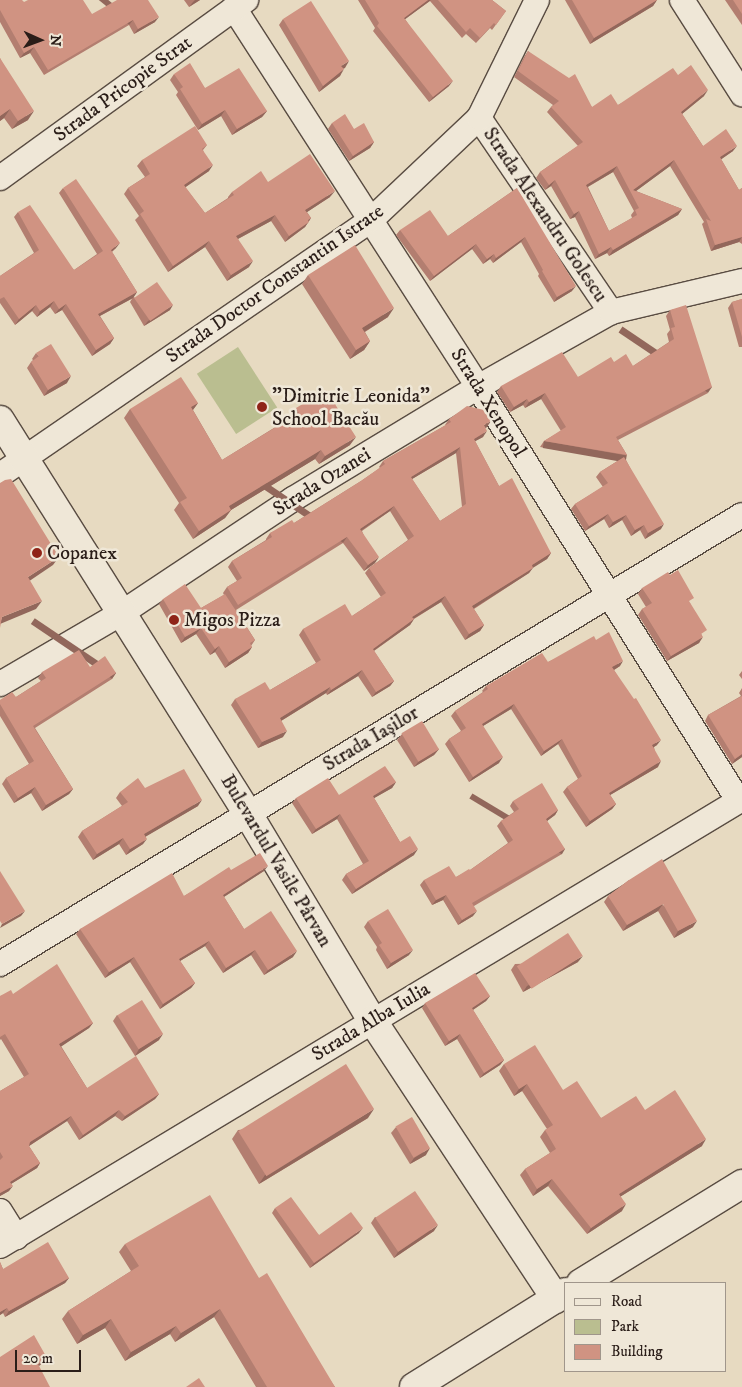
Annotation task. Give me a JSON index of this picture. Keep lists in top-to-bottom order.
{
  "streets": {
    "street": [
      "Strada Pricopie Strat",
      "Strada Alexandru Golescu",
      "Strada Doctor Constantin Istrate",
      "Strada Xenopol",
      "Strada Ozanei",
      "Strada Iașilor",
      "Bulevardul Vasile Pârvan",
      "Strada Alba Iulia"
    ]
  },
  "crossings": [
    ["Strada Pricopie Strat", "Strada Xenopol"],
    ["Strada Alexandru Golescu", "Strada Doctor Constantin Istrate"],
    ["Strada Alexandru Golescu", "Strada Ozanei"],
    ["Strada Doctor Constantin Istrate", "Strada Xenopol"],
    ["Strada Doctor Constantin Istrate", "Bulevardul Vasile Pârvan"],
    ["Strada Xenopol", "Strada Ozanei"],
    ["Strada Xenopol", "Strada Iașilor"],
    ["Strada Xenopol", "Strada Alba Iulia"],
    ["Strada Ozanei", "Bulevardul Vasile Pârvan"],
    ["Strada Iașilor", "Bulevardul Vasile Pârvan"],
    ["Bulevardul Vasile Pârvan", "Strada Alba Iulia"]
  ],
  "places": ["\"Dimitrie Leonida\" School Bacău", "Copanex", "Migos Pizza"],
  "legend": ["Road", "Park", "Building"],
  "scale_bar": "20 m",
  "north": "right"
}
